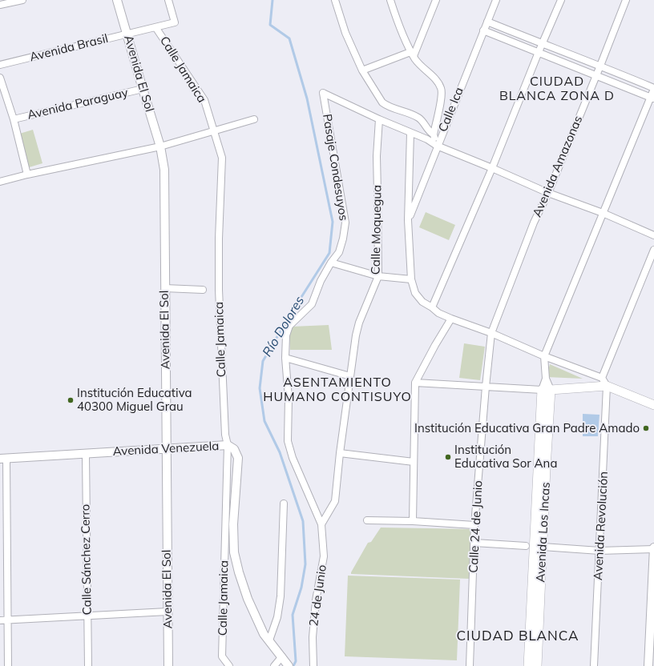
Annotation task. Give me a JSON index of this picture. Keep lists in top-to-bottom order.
{
  "streets": {
    "main road": ["Avenida Los Incas"],
    "street": [
      "Avenida Brasil",
      "Calle Jamaica",
      "Avenida El Sol",
      "Avenida Paraguay",
      "Calle Ica",
      "Avenida Amazonas",
      "Pasaje Condesuyos",
      "Calle Moquegua",
      "Avenida Venezuela",
      "Avenida Revolución",
      "Calle 24 de Junio",
      "Calle Sánchez Cerro",
      "24 de Junio"
    ]
  },
  "crossings": [
    ["Avenida Brasil", "Calle Jamaica"],
    ["Avenida Brasil", "Avenida El Sol"],
    ["Calle Jamaica", "Avenida Venezuela"],
    ["Avenida El Sol", "Avenida Paraguay"],
    ["Avenida El Sol", "Avenida Venezuela"],
    ["Avenida Amazonas", "Calle 24 de Junio"],
    ["Pasaje Condesuyos", "Calle Moquegua"],
    ["Pasaje Condesuyos", "24 de Junio"],
    ["Calle Moquegua", "24 de Junio"],
    ["Avenida Venezuela", "Calle Sánchez Cerro"]
  ],
  "districts": ["CIUDAD BLANCA ZONA D", "ASENTAMIENTO HUMANO CONTISUYO", "CIUDAD BLANCA"],
  "water": ["Río Dolores"],
  "places": ["Institución Educativa 40300 Miguel Grau", "Institución Educativa Gran Padre Amado", "Institución Educativa Sor Ana"]
}
